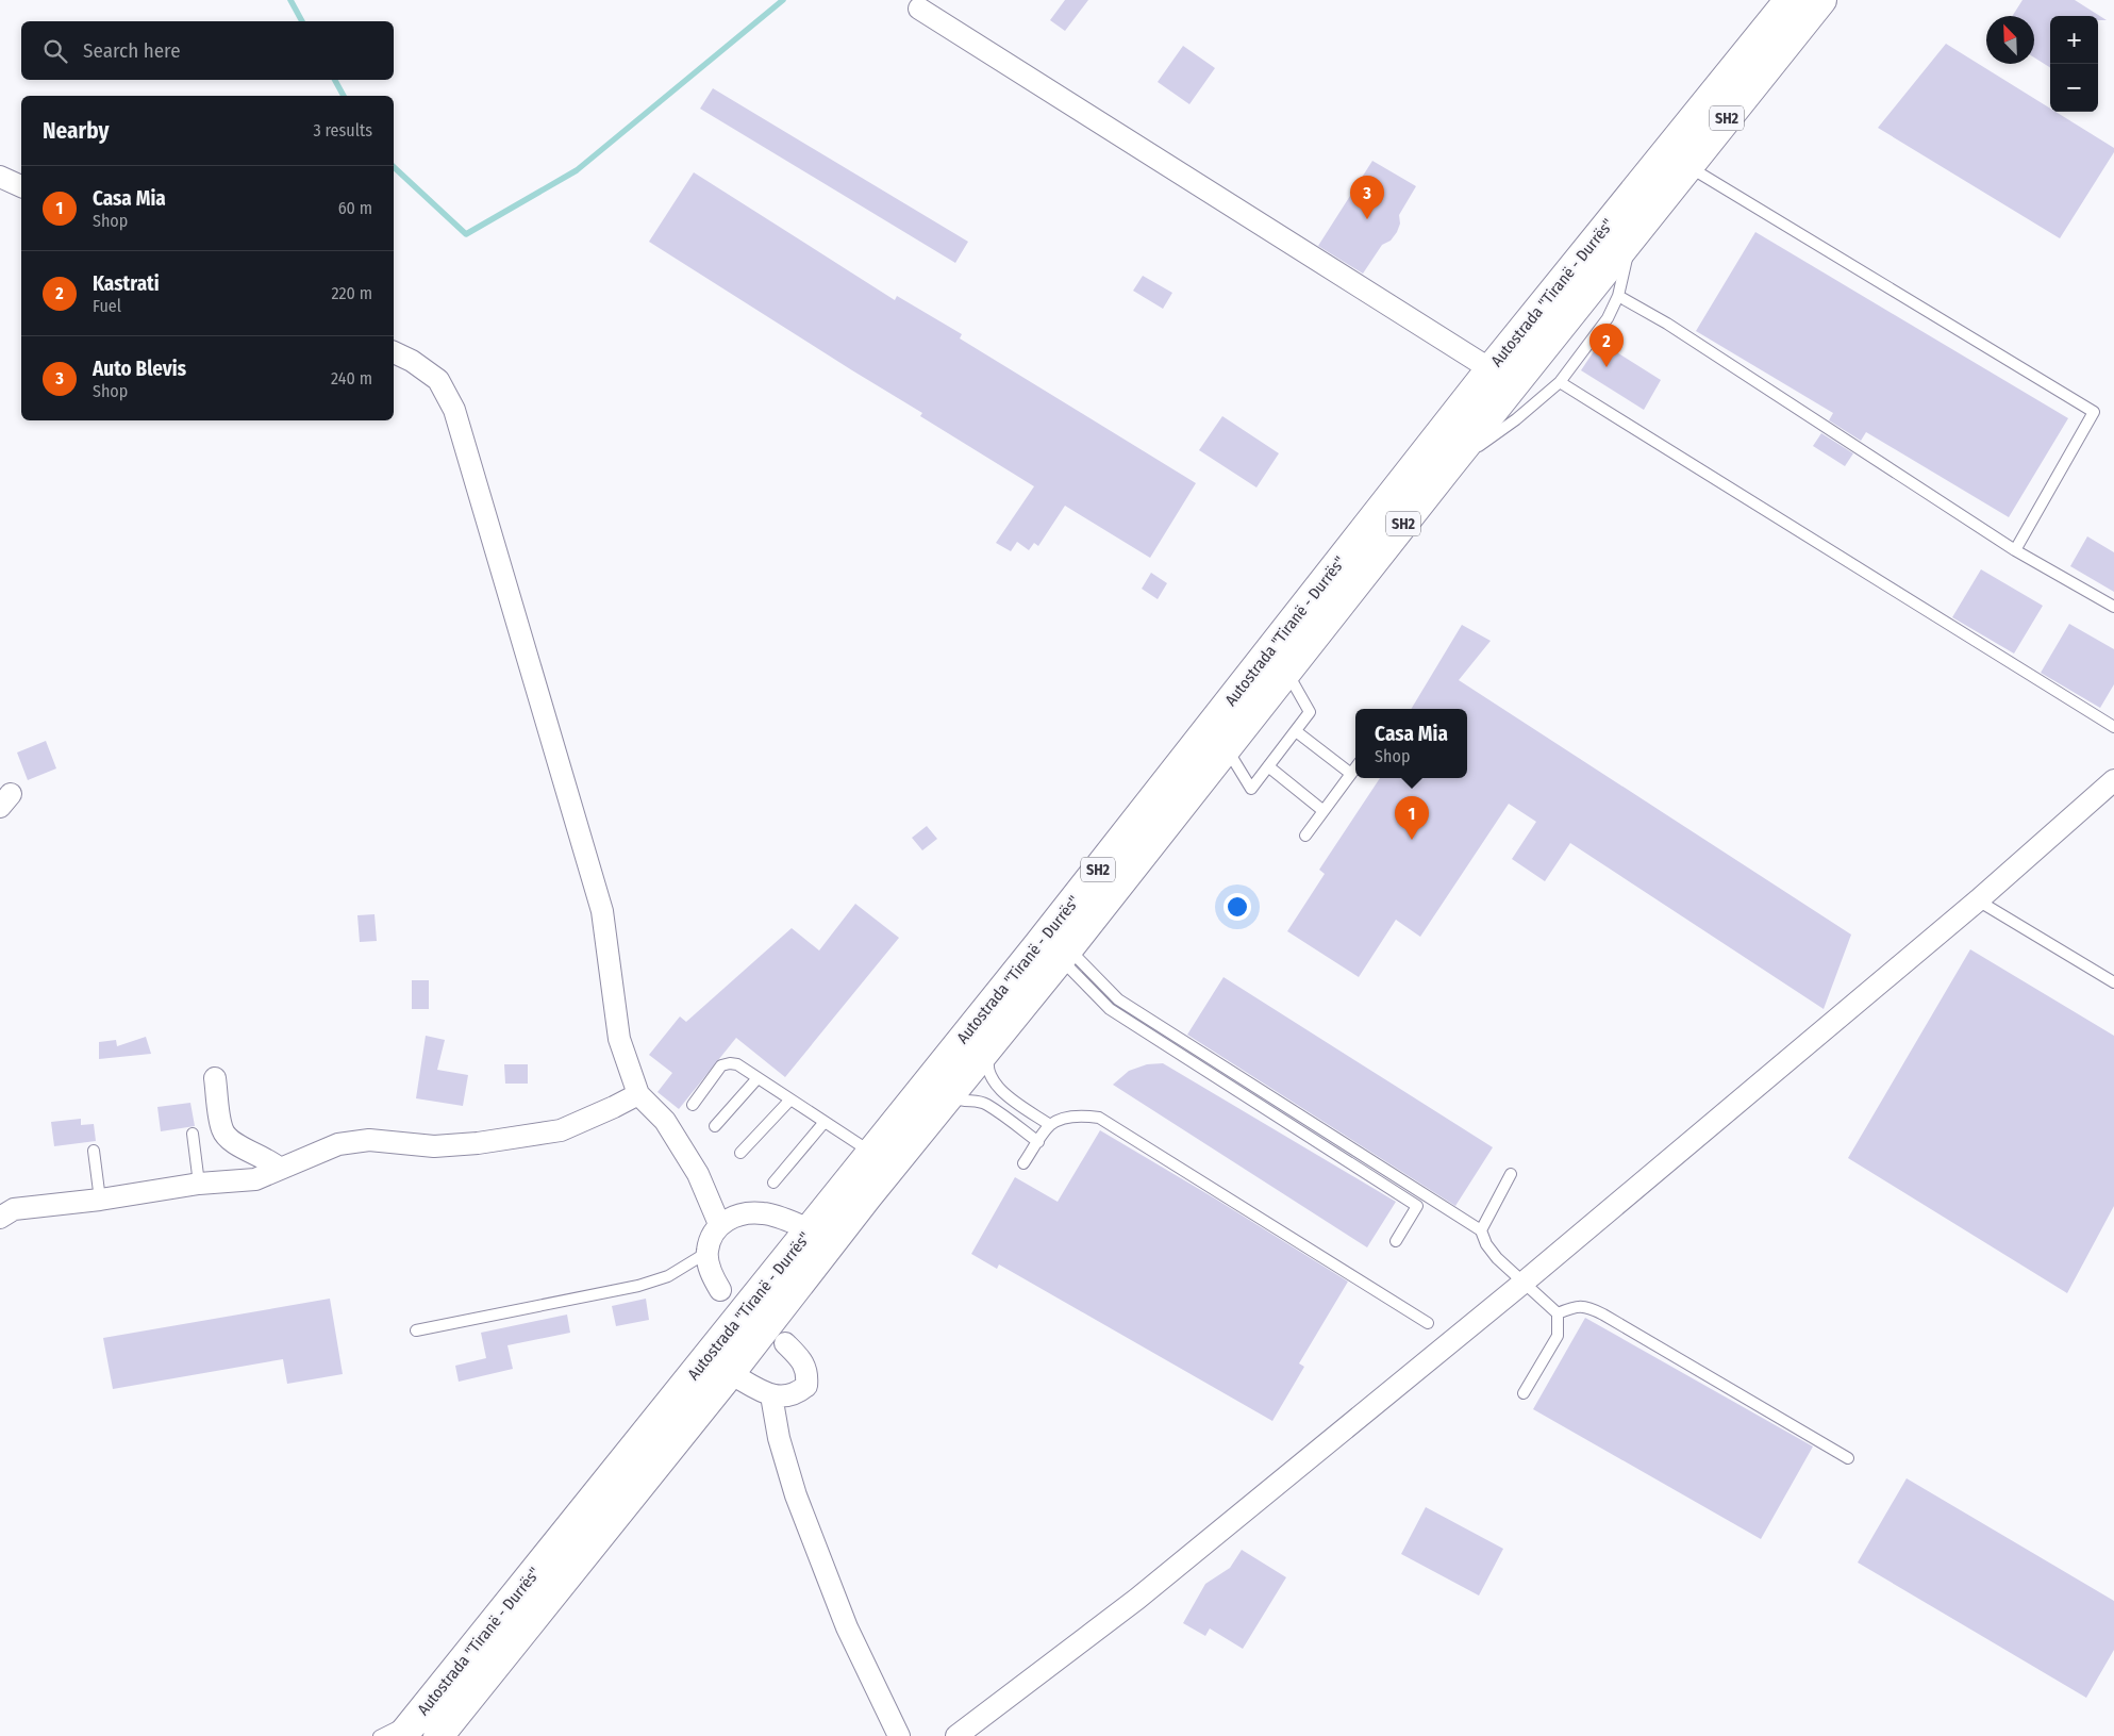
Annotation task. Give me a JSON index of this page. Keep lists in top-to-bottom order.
{
  "streets": {
    "highway": ["SH2", "Autostrada \"Tiranë - Durrës\""]
  },
  "north": "top left",
  "page": {
    "map_buttons": ["+", "−"],
    "search": "Search here",
    "heading": ["Nearby", "3 results"],
    "list": [
      {
        "mark": "1",
        "name": "Casa Mia",
        "note": "Shop",
        "value": "60 m"
      },
      {
        "mark": "2",
        "name": "Kastrati",
        "note": "Fuel",
        "value": "220 m"
      },
      {
        "mark": "3",
        "name": "Auto Blevis",
        "note": "Shop",
        "value": "240 m"
      }
    ],
    "pins": ["3", "2", "1"],
    "popup": ["Casa Mia", "Shop"]
  }
}
